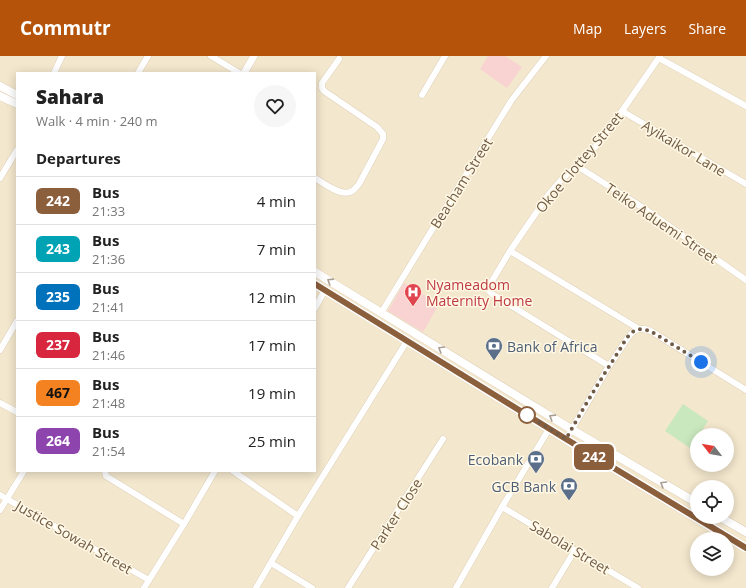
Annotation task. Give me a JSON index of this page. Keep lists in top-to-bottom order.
{
  "streets": {
    "street": [
      "Ayikaikor Lane",
      "Okoe Clottey Street",
      "Beacham Street",
      "Teiko Aduemi Street",
      "Parker Close",
      "Justice Sowah Street",
      "Sabolai Street"
    ]
  },
  "crossings": [
    ["Ayikaikor Lane", "Okoe Clottey Street"],
    ["Okoe Clottey Street", "Teiko Aduemi Street"]
  ],
  "places": {
    "hospital": ["Nyameadom Maternity Home"],
    "bank": ["Bank of Africa", "Ecobank", "GCB Bank"]
  },
  "lines": ["bus line 242"],
  "north": "top left",
  "page": {
    "header": "Commutr",
    "nav": ["Map", "Layers", "Share"],
    "on_map": "242",
    "heading": [
      ["Sahara", "Walk · 4 min · 240 m"],
      "Departures"
    ],
    "list": [
      {
        "mark": "242",
        "name": "Bus",
        "note": "21:33",
        "value": "4 min"
      },
      {
        "mark": "243",
        "name": "Bus",
        "note": "21:36",
        "value": "7 min"
      },
      {
        "mark": "235",
        "name": "Bus",
        "note": "21:41",
        "value": "12 min"
      },
      {
        "mark": "237",
        "name": "Bus",
        "note": "21:46",
        "value": "17 min"
      },
      {
        "mark": "467",
        "name": "Bus",
        "note": "21:48",
        "value": "19 min"
      },
      {
        "mark": "264",
        "name": "Bus",
        "note": "21:54",
        "value": "25 min"
      }
    ]
  }
}
